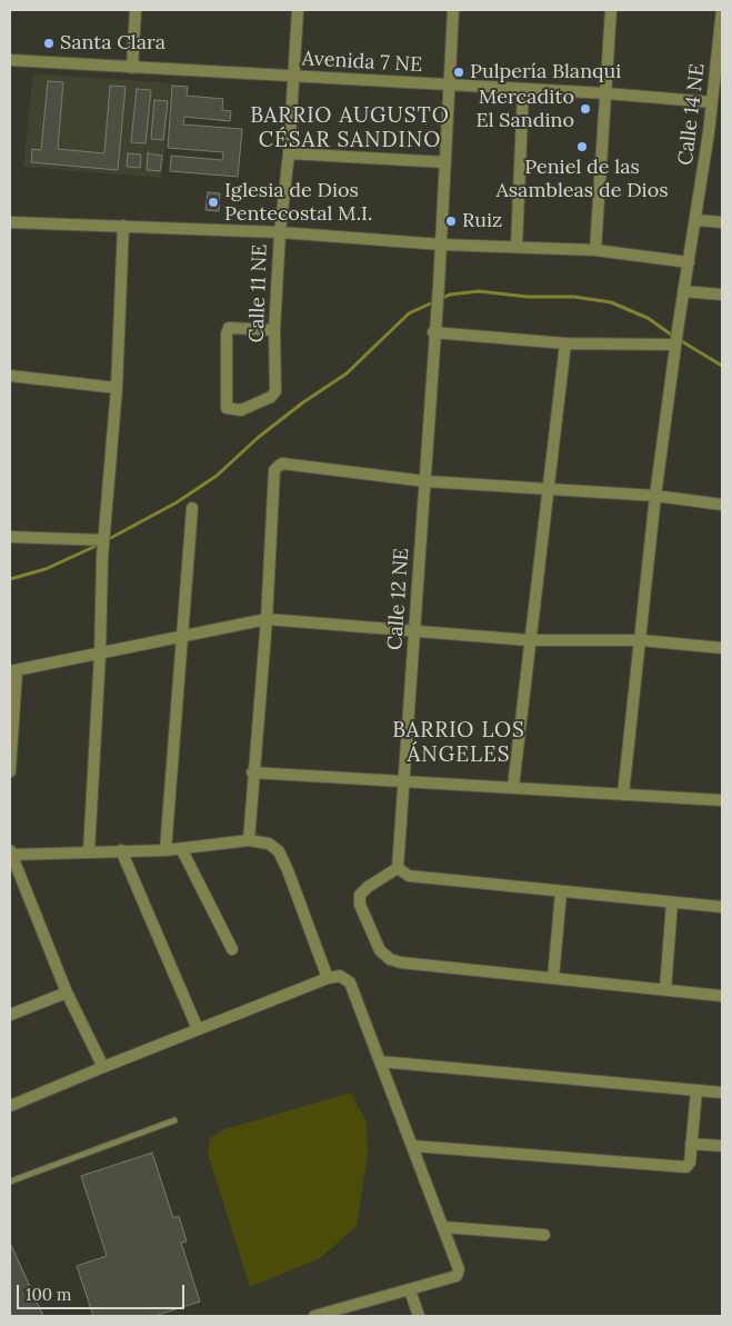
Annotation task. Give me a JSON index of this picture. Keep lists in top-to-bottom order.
{
  "streets": {
    "street": [
      "Avenida 7 NE",
      "Calle 14 NE",
      "Calle 11 NE",
      "Calle 12 NE"
    ]
  },
  "crossings": [
    ["Avenida 7 NE", "Calle 14 NE"],
    ["Avenida 7 NE", "Calle 11 NE"]
  ],
  "districts": ["BARRIO AUGUSTO CÉSAR SANDINO", "BARRIO LOS ÁNGELES"],
  "places": [
    "Santa Clara",
    "Pulpería Blanqui",
    "Mercadito El Sandino",
    "Peniel de las Asambleas de Dios",
    "Iglesia de Dios Pentecostal M.I.",
    "Ruiz"
  ],
  "scale_bar": "100 m"
}
